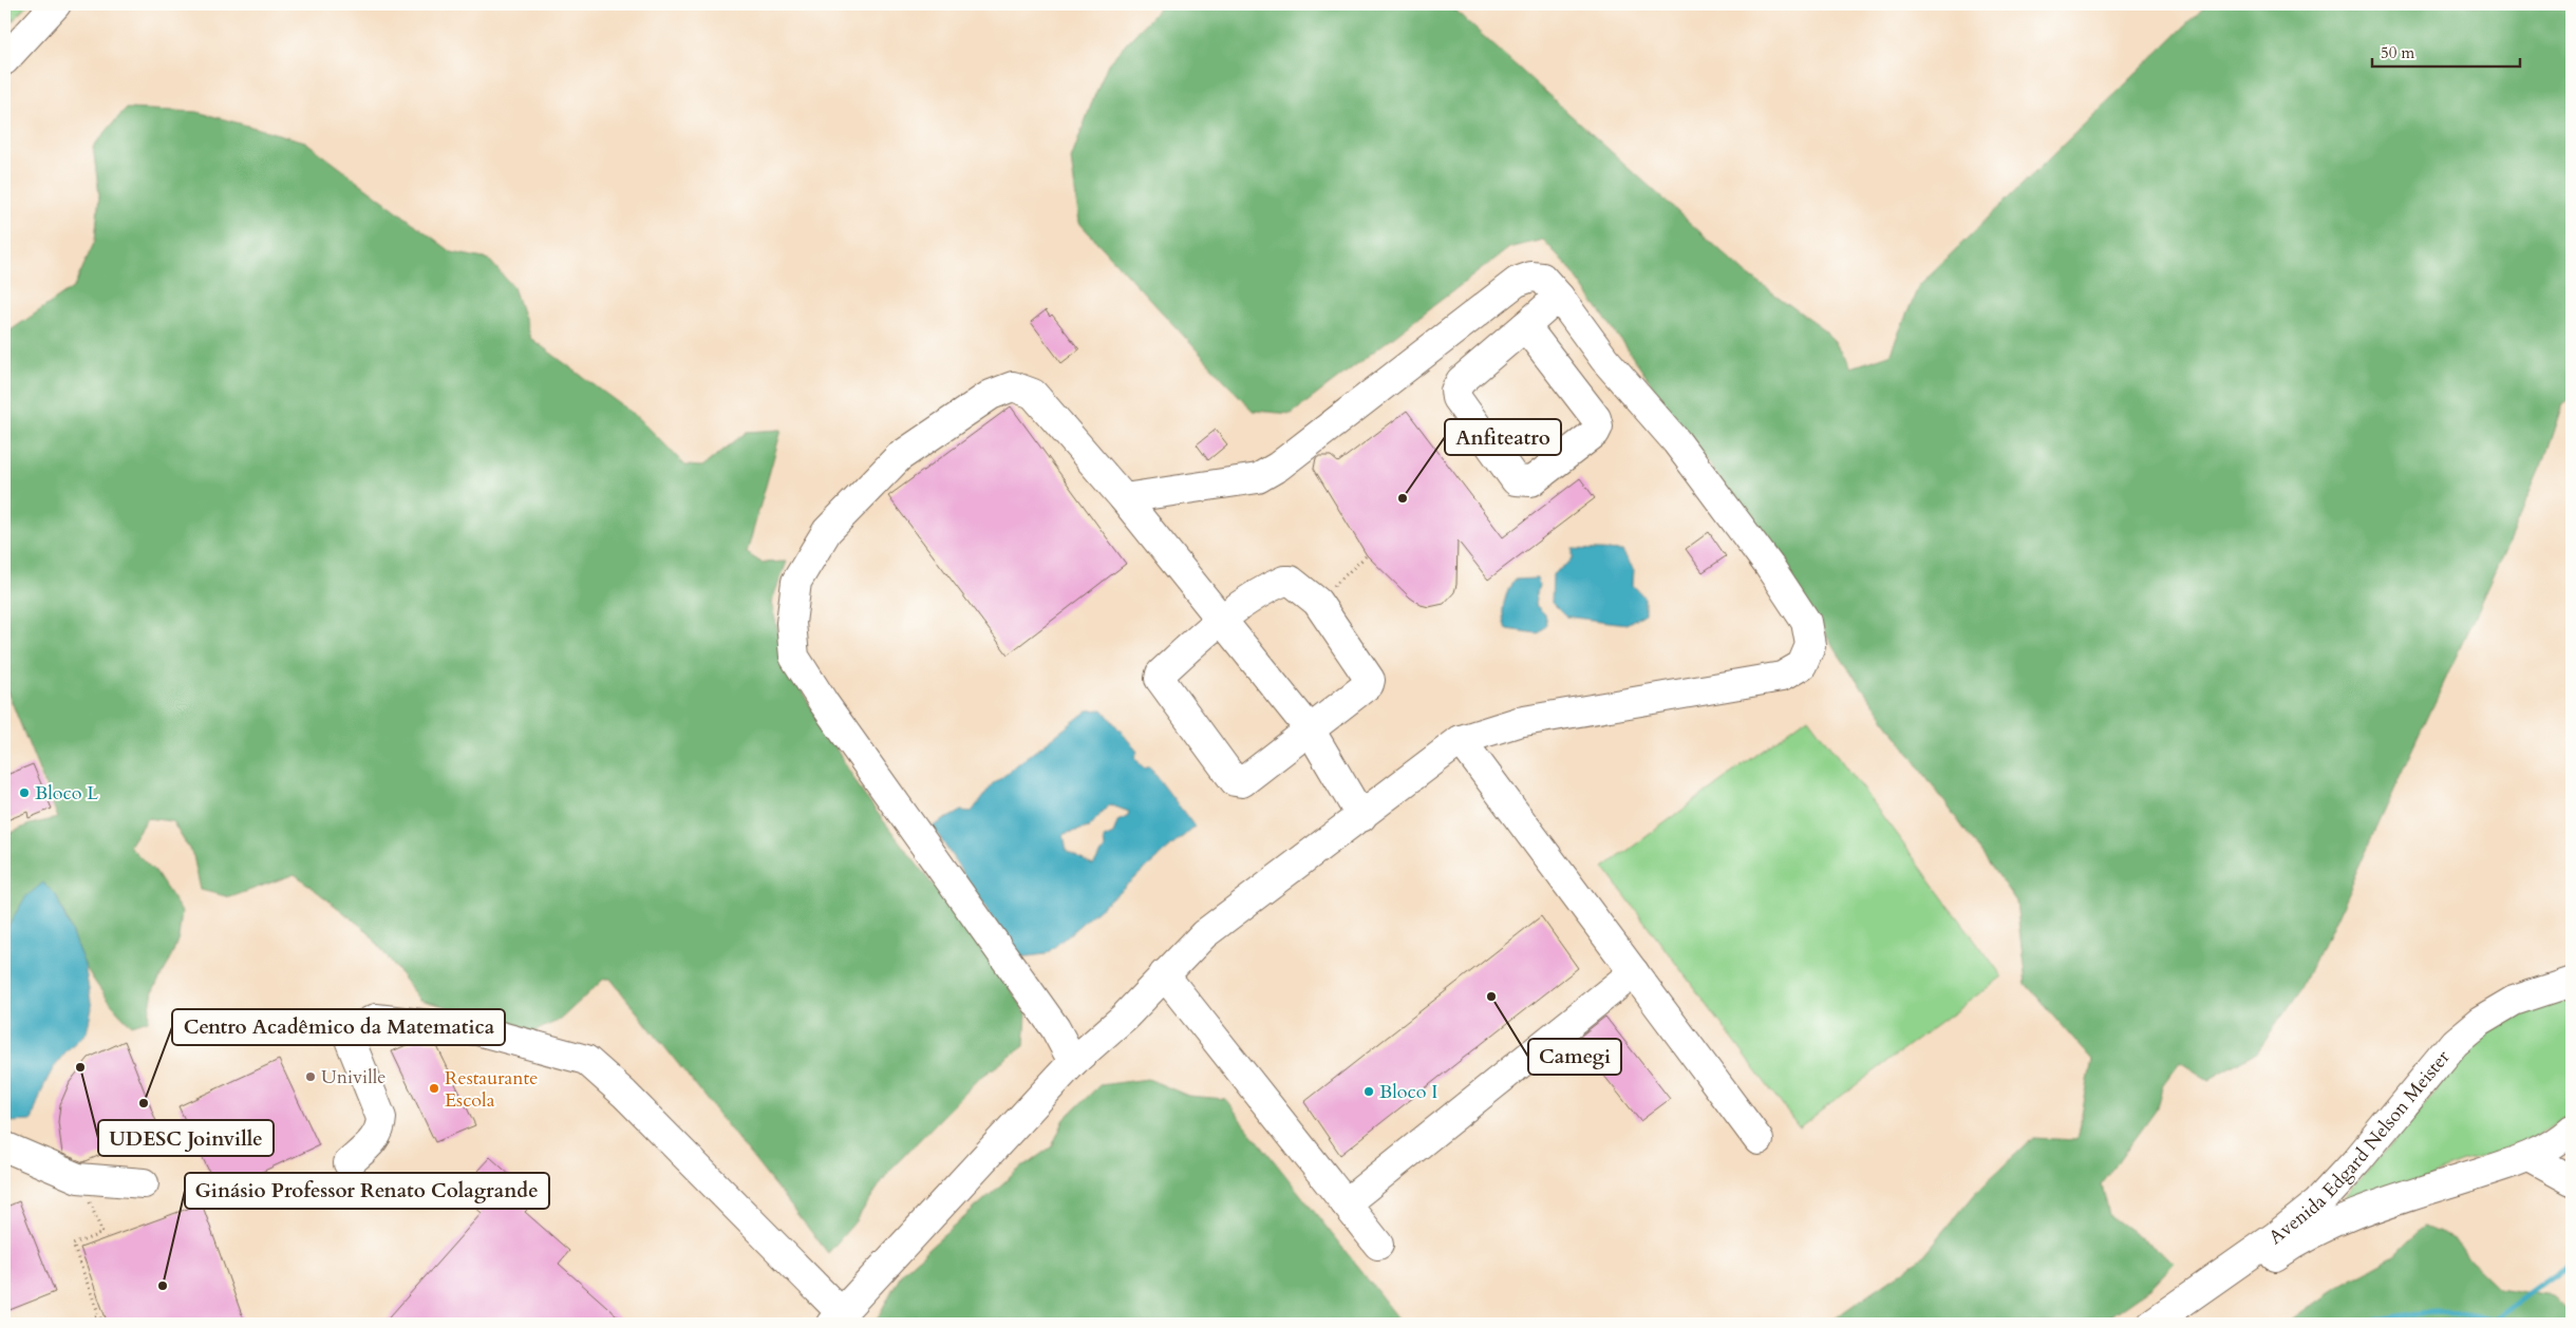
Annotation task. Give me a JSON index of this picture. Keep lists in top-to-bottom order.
{
  "streets": {
    "main road": ["Avenida Edgard Nelson Meister"]
  },
  "places": [
    "Anfiteatro",
    "Bloco L",
    "Camegi",
    "UDESC Joinville",
    "Univille",
    "Restaurante Escola",
    "Bloco I",
    "Centro Acadêmico da Matematica",
    "Ginásio Professor Renato Colagrande"
  ],
  "scale_bar": "50 m"
}
